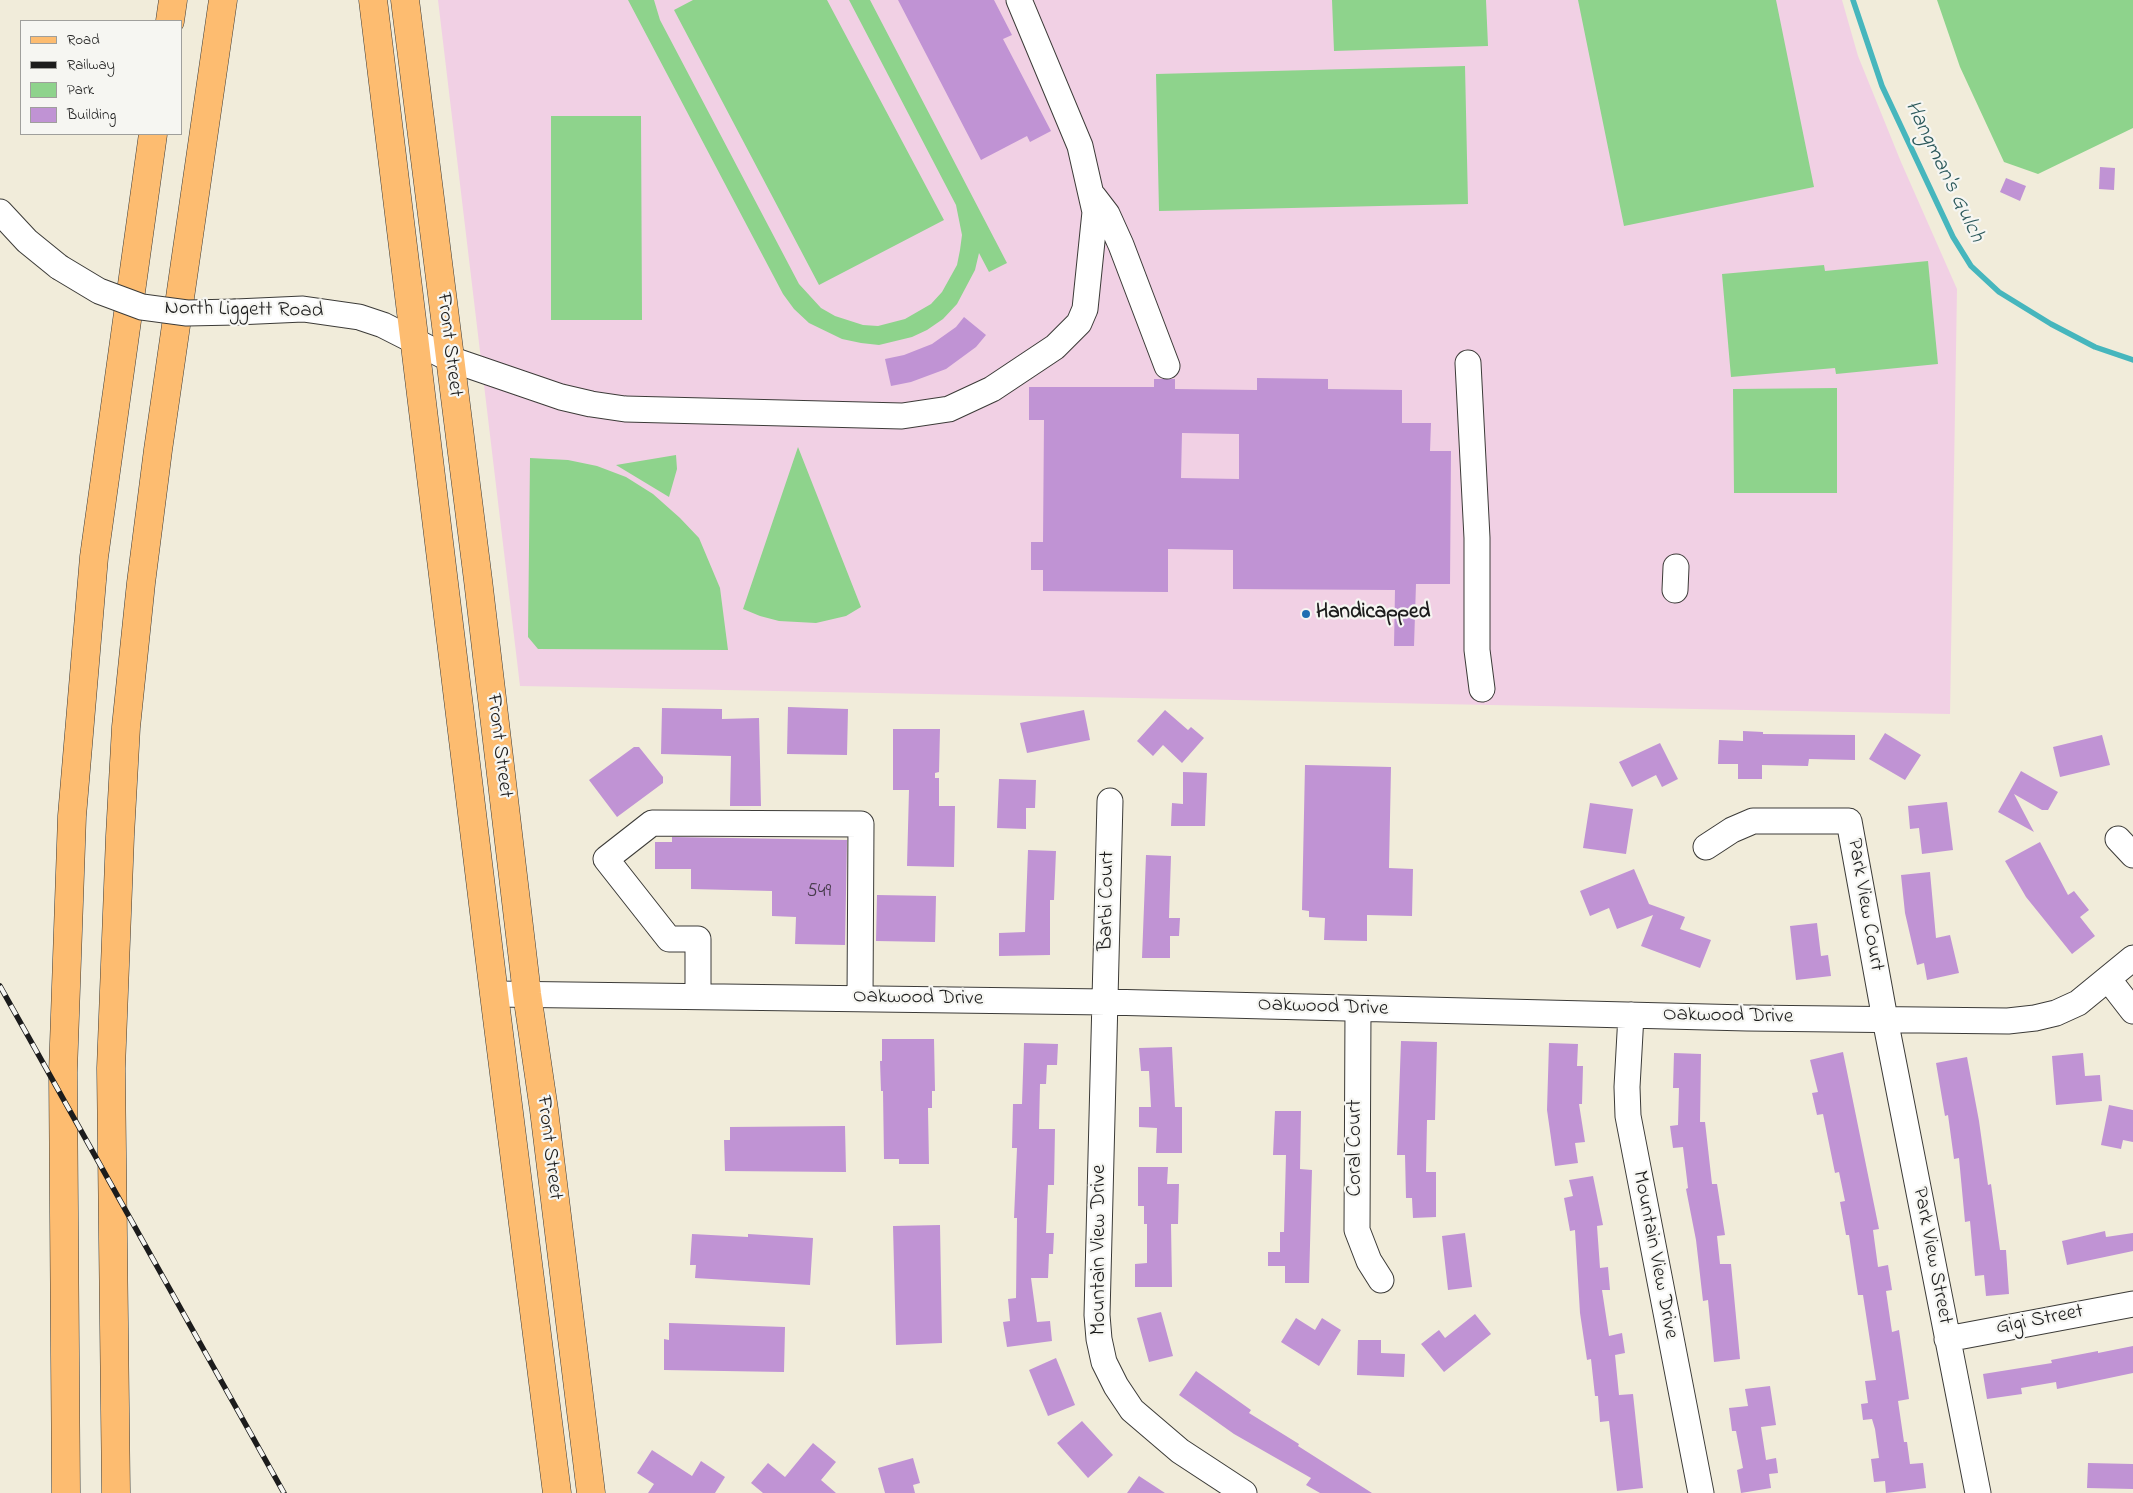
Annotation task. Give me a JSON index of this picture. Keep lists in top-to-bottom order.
{
  "streets": {
    "main road": ["Front Street"],
    "street": [
      "North Liggett Road",
      "Barbi Court",
      "Park View Court",
      "Oakwood Drive",
      "Coral Court",
      "Mountain View Drive",
      "Park View Street",
      "Gigi Street"
    ]
  },
  "crossings": [
    ["North Liggett Road", "Front Street"],
    ["Front Street", "Oakwood Drive"],
    ["Barbi Court", "Oakwood Drive"],
    ["Barbi Court", "Mountain View Drive"],
    ["Park View Court", "Oakwood Drive"],
    ["Park View Court", "Park View Street"],
    ["Oakwood Drive", "Coral Court"],
    ["Oakwood Drive", "Mountain View Drive"],
    ["Oakwood Drive", "Park View Street"],
    ["Park View Street", "Gigi Street"]
  ],
  "water": ["Hangman's Gulch"],
  "places": ["Handicapped"],
  "house_numbers": ["549"],
  "legend": [
    "Road",
    "Railway",
    "Park",
    "Building"
  ]
}
